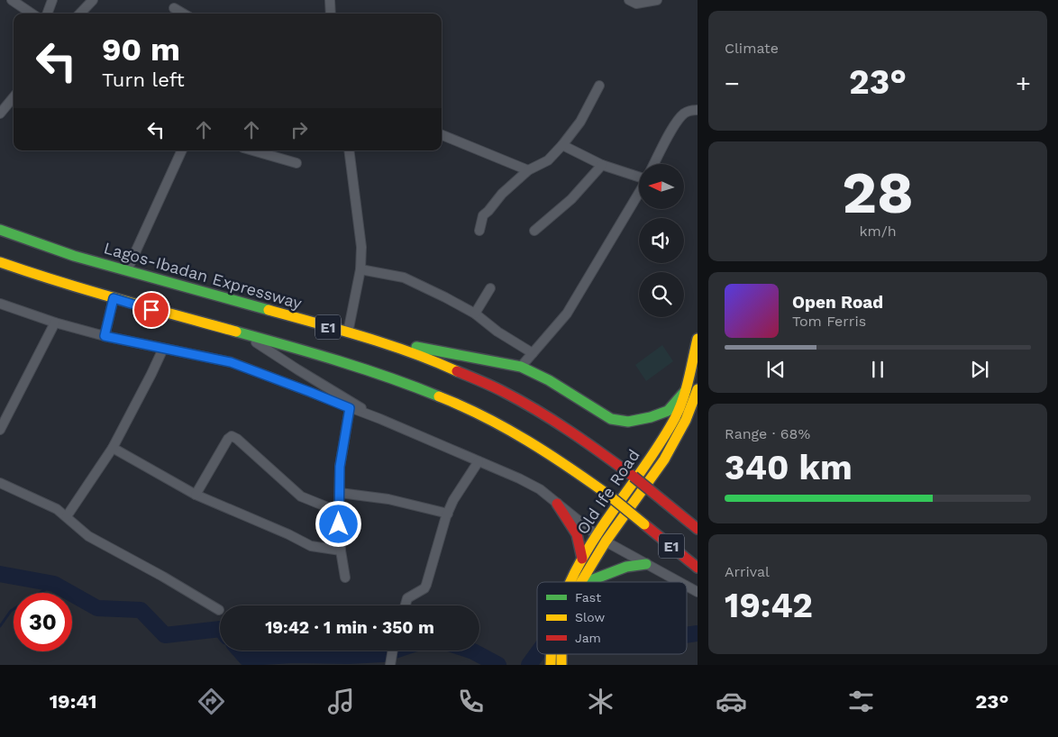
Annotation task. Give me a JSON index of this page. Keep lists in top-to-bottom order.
{
  "streets": {
    "main road": ["Lagos-Ibadan Expressway", "E1", "Old Ife Road"]
  },
  "legend": ["Fast", "Slow", "Jam"],
  "north": "left",
  "page": {
    "tile": [
      "Climate",
      ["28", "km/h"],
      ["Range · 68%", "340 km"],
      ["Arrival", "19:42"]
    ],
    "turn": ["90 m", "Turn left"],
    "heat": ["−", "23°", "+"],
    "song": ["Open Road", "Tom Ferris"],
    "limit": "30",
    "trip": "19:42 · 1 min · 350 m",
    "tabs": ["19:41", "23°"]
  }
}
